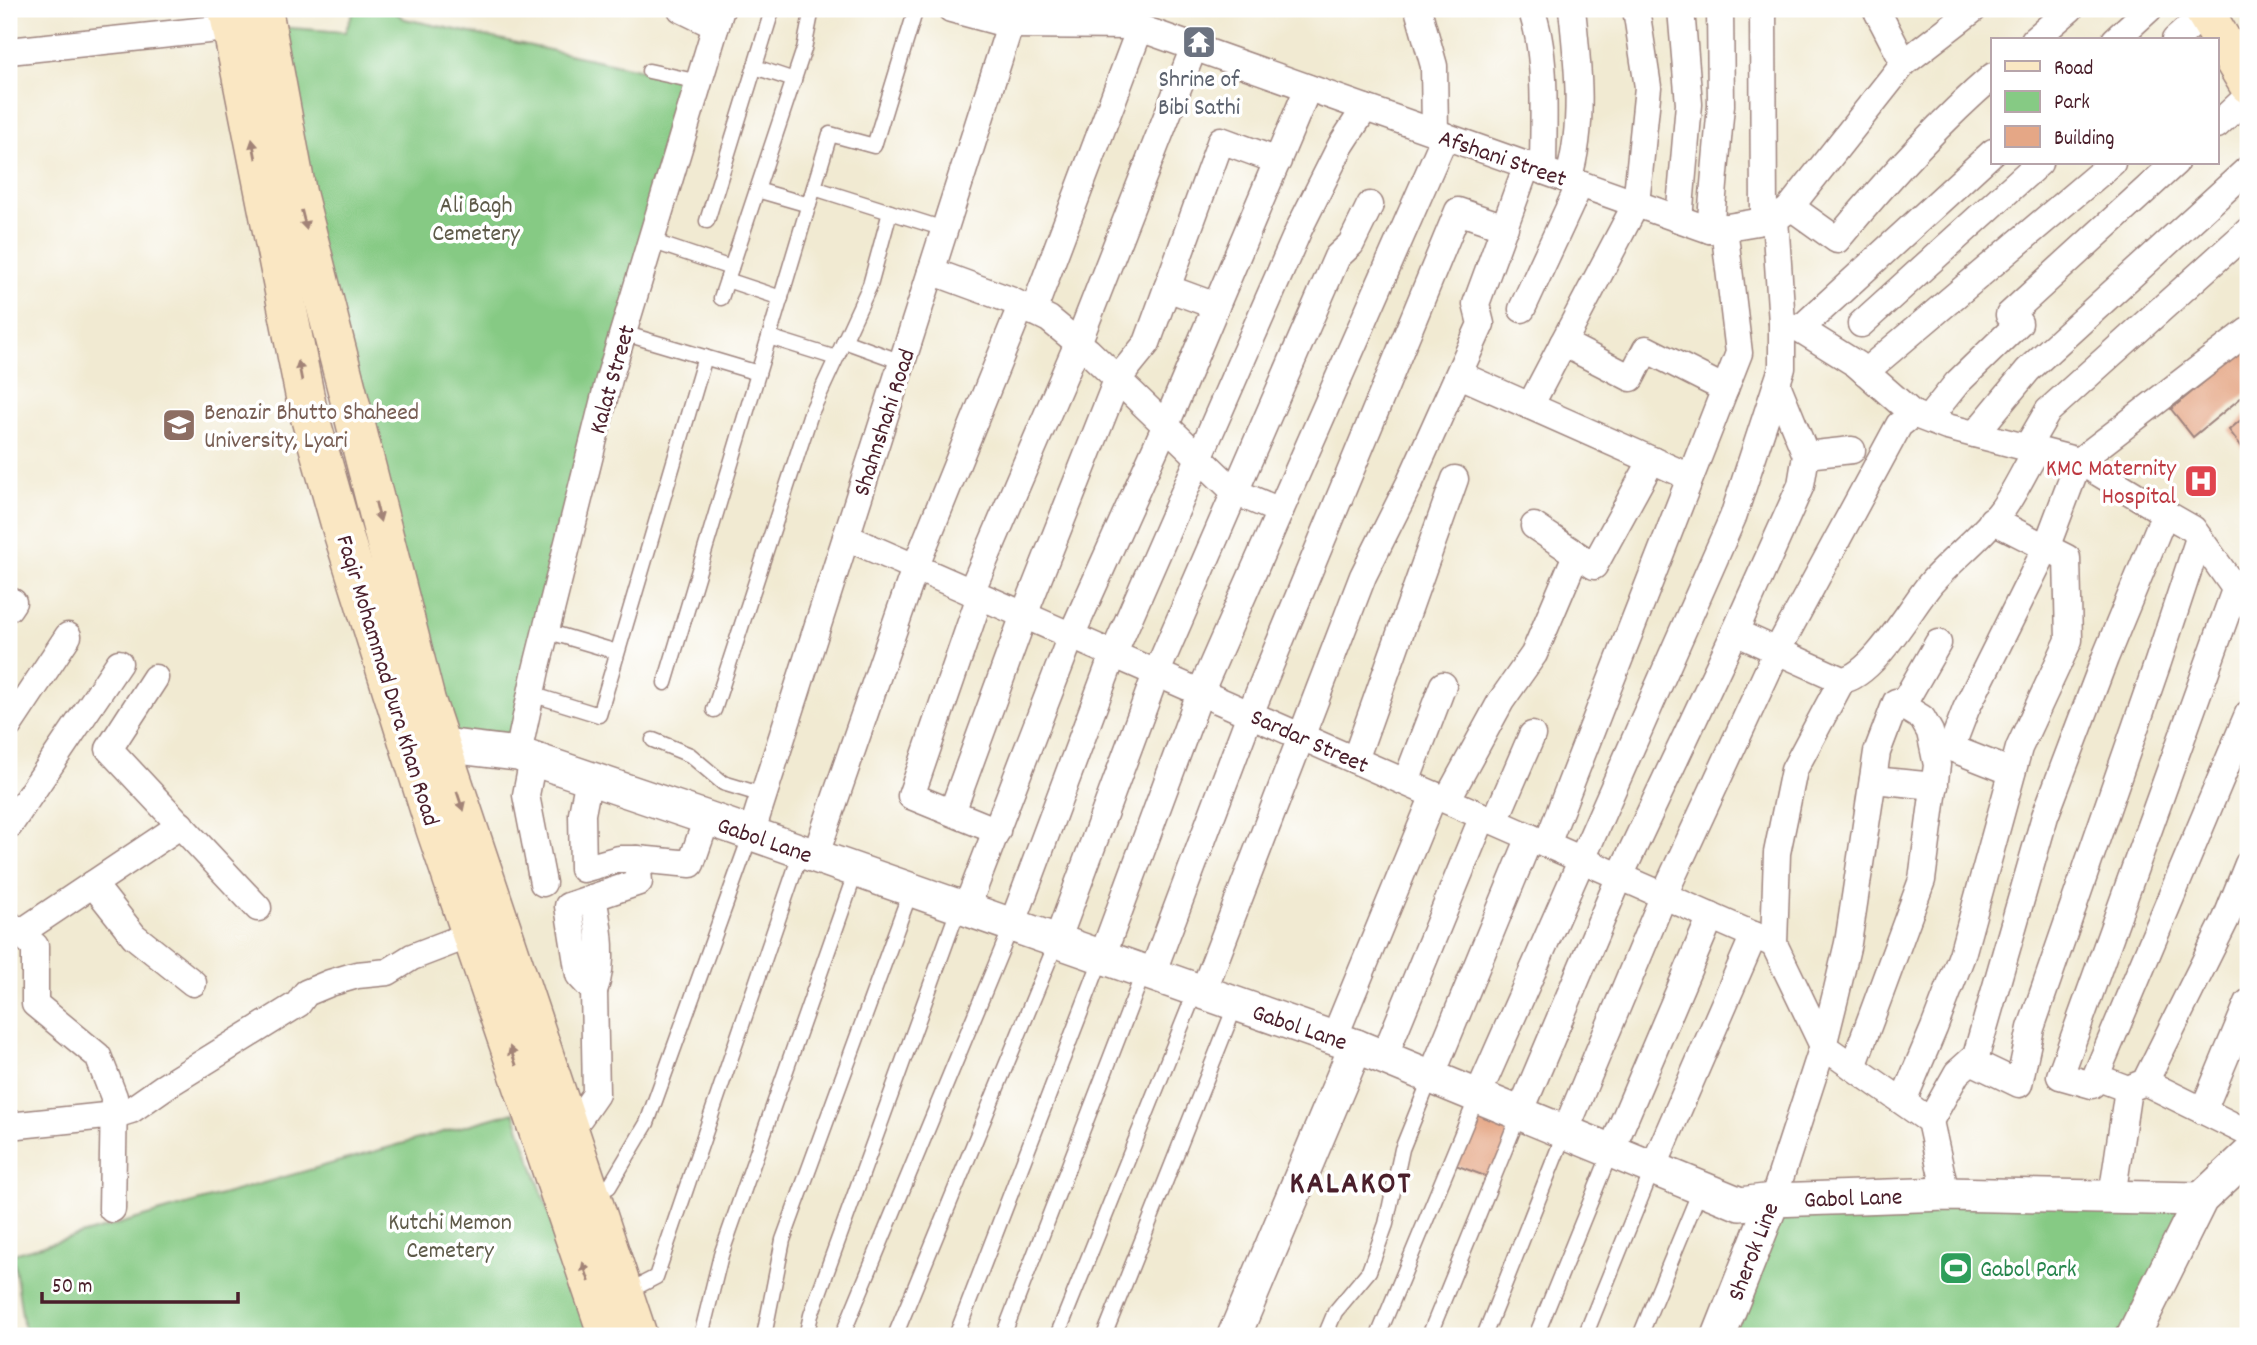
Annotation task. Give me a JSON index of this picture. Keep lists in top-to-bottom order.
{
  "streets": {
    "main road": ["Faqir Mohammad Dura Khan Road"],
    "street": [
      "Afshani Street",
      "Kalat Street",
      "Shahnshahi Road",
      "Sardar Street",
      "Gabol Lane",
      "Sherok Line"
    ]
  },
  "crossings": [
    ["Afshani Street", "Shahnshahi Road"],
    ["Kalat Street", "Gabol Lane"],
    ["Shahnshahi Road", "Sardar Street"],
    ["Shahnshahi Road", "Gabol Lane"],
    ["Faqir Mohammad Dura Khan Road", "Gabol Lane"],
    ["Gabol Lane", "Sherok Line"]
  ],
  "districts": ["KALAKOT"],
  "parks": ["Ali Bagh Cemetery", "Kutchi Memon Cemetery"],
  "places": {
    "temple": ["Shrine of Bibi Sathi"],
    "school or university": ["Benazir Bhutto Shaheed University, Lyari"],
    "hospital": ["KMC Maternity Hospital"],
    "sports": ["Gabol Park"]
  },
  "legend": ["Road", "Park", "Building"],
  "scale_bar": "50 m"
}
